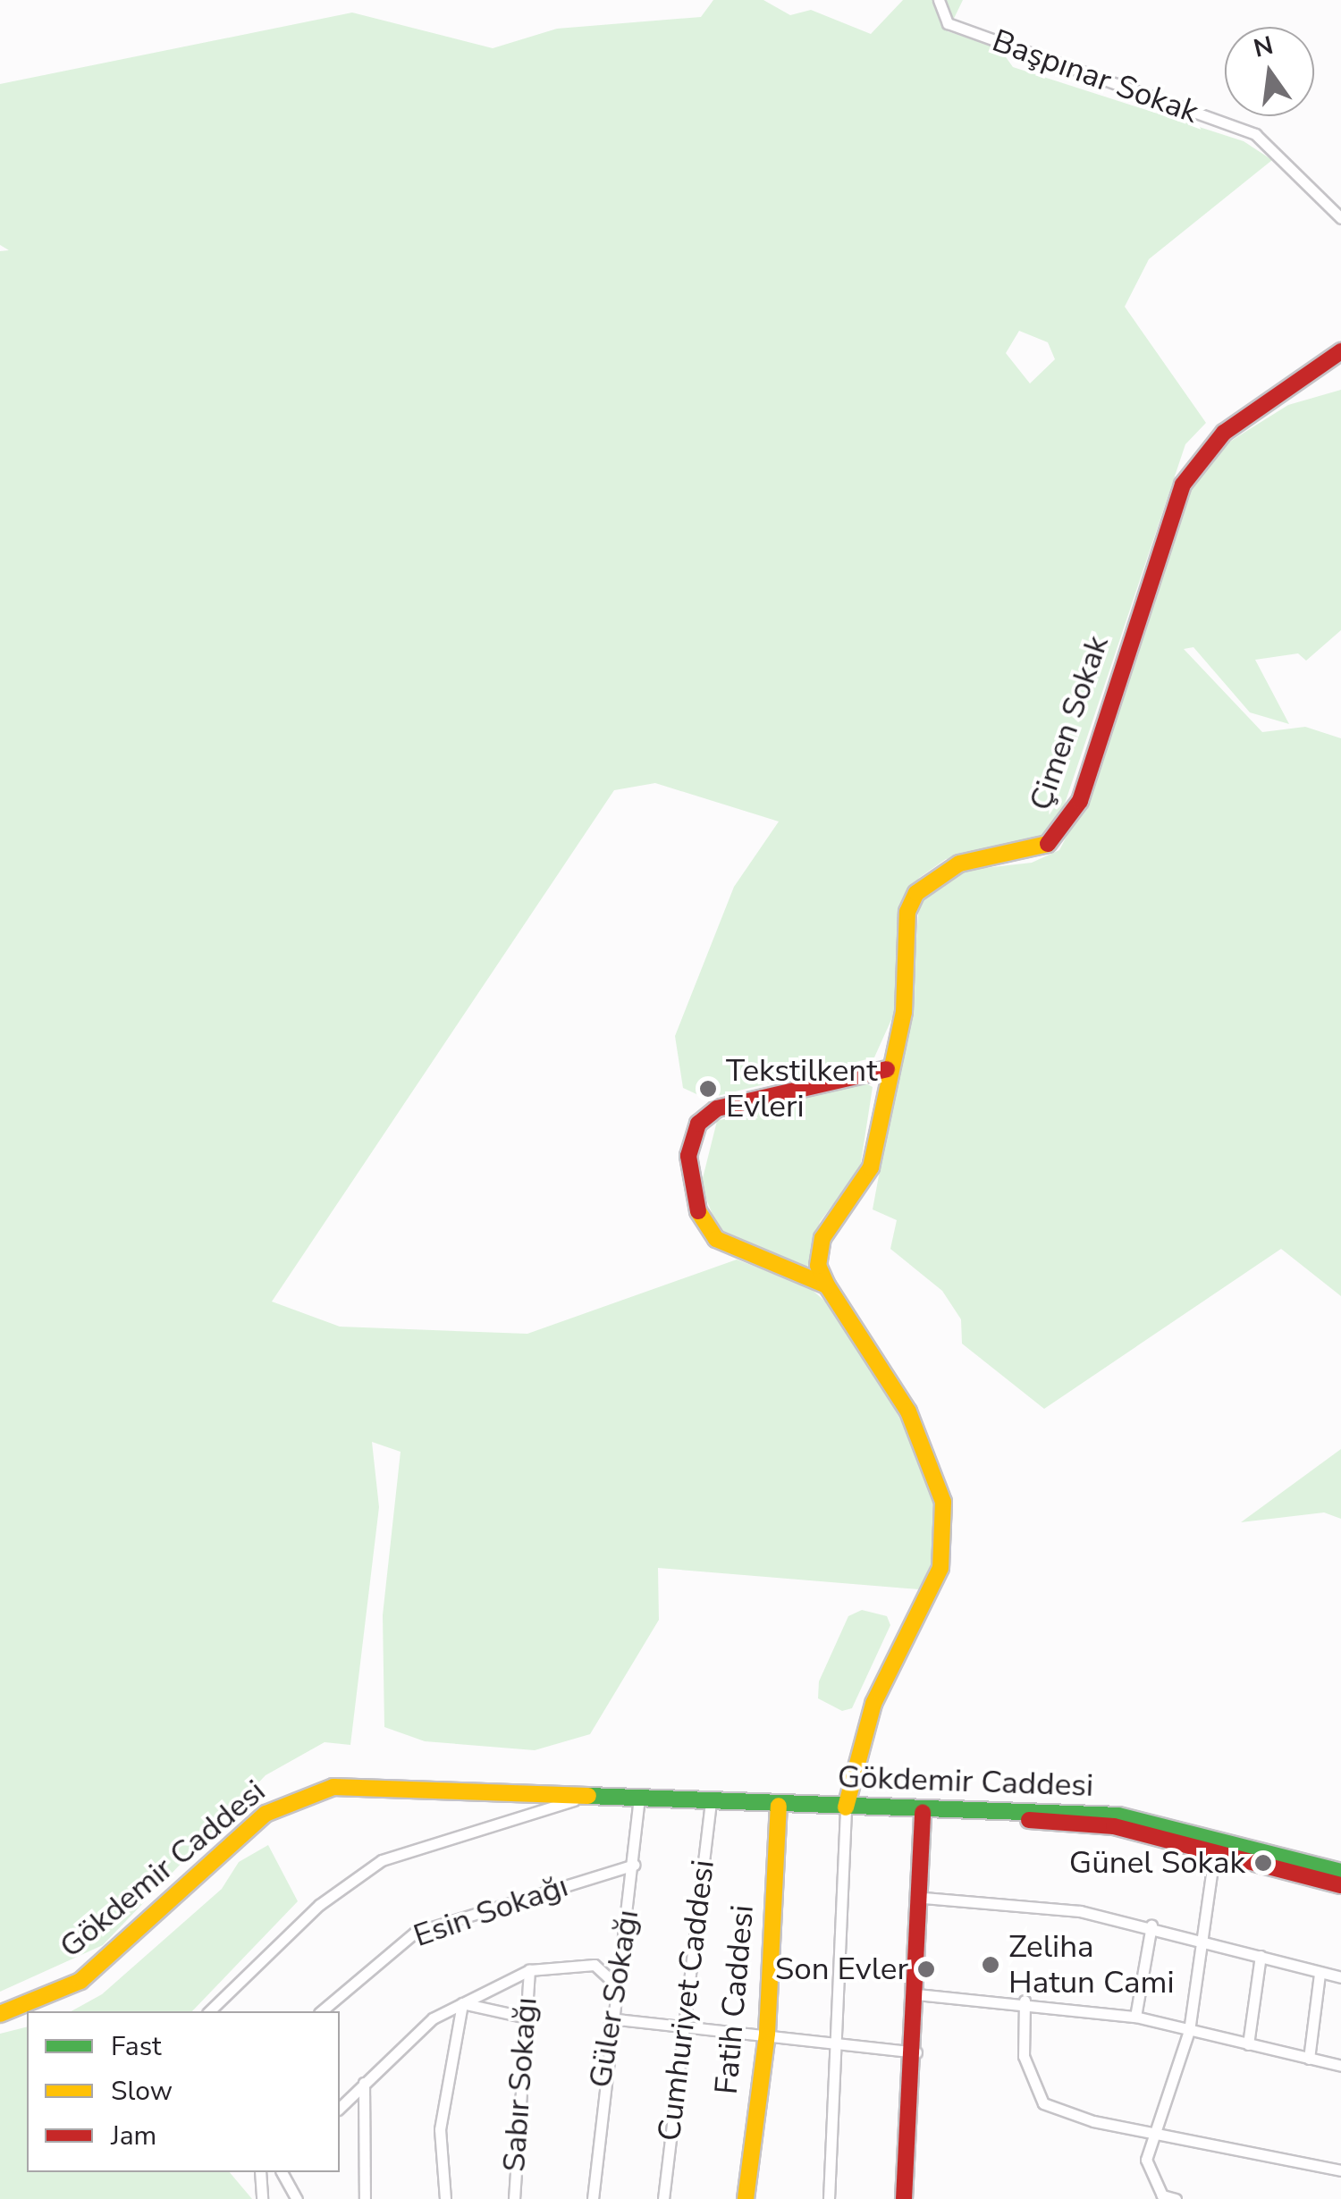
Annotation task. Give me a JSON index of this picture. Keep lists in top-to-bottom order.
{
  "streets": {
    "main road": ["Çimen Sokak", "Gökdemir Caddesi", "Fatih Caddesi"],
    "street": [
      "Başpınar Sokak",
      "Esin Sokağı",
      "Güler Sokağı",
      "Cumhuriyet Caddesi",
      "Sabır Sokağı"
    ]
  },
  "crossings": [
    ["Gökdemir Caddesi", "Güler Sokağı"],
    ["Gökdemir Caddesi", "Fatih Caddesi"],
    ["Gökdemir Caddesi", "Cumhuriyet Caddesi"],
    ["Esin Sokağı", "Güler Sokağı"]
  ],
  "places": [
    "Tekstilkent Evleri",
    "Günel Sokak",
    "Zeliha Hatun Cami",
    "Son Evler"
  ],
  "legend": ["Fast", "Slow", "Jam"],
  "north": "top"
}
